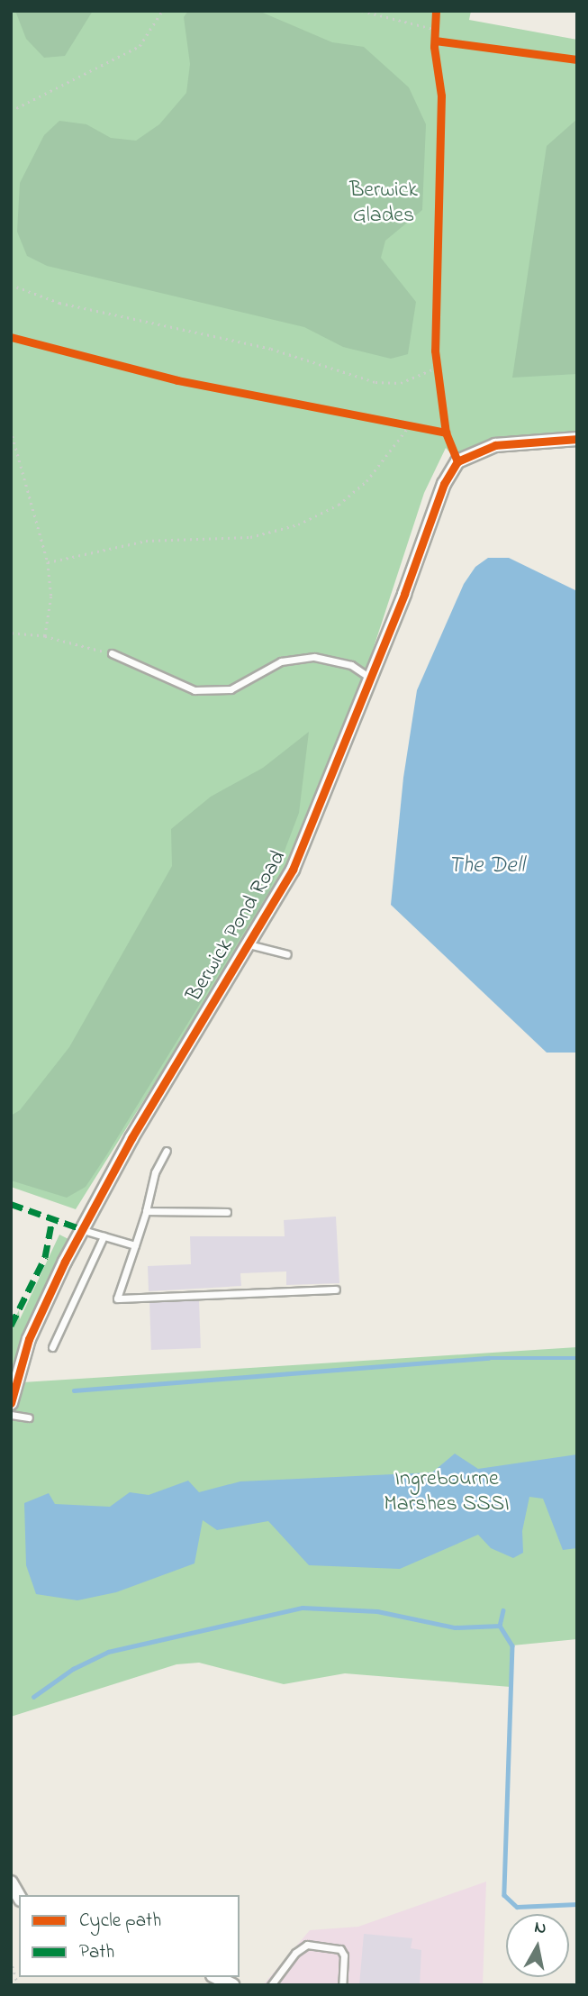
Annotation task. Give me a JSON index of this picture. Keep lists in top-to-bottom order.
{
  "streets": {
    "street": ["Berwick Pond Road"]
  },
  "water": ["The Dell"],
  "parks": ["Berwick Glades", "Ingrebourne Marshes SSSI"],
  "legend": ["Cycle path", "Path"],
  "north": "top"
}
